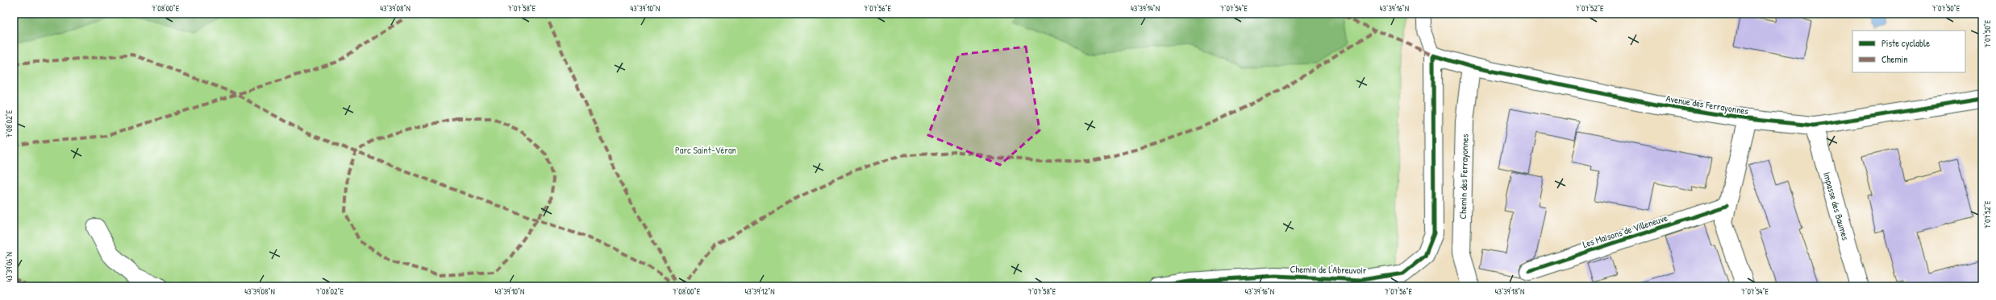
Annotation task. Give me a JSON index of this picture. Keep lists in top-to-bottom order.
{
  "streets": {
    "street": [
      "Avenue des Ferrayonnes",
      "Chemin des Ferrayonnes",
      "Impasse des Baumes",
      "Les Maisons de Villeneuve",
      "Chemin de l'Abreuvoir"
    ]
  },
  "crossings": [
    ["Avenue des Ferrayonnes", "Chemin des Ferrayonnes"],
    ["Avenue des Ferrayonnes", "Impasse des Baumes"],
    ["Avenue des Ferrayonnes", "Chemin de l'Abreuvoir"]
  ],
  "parks": ["Parc Saint-Véran"],
  "legend": ["Piste cyclable", "Chemin"],
  "coordinates": [
    "7°08'00\"E",
    "43°39'08\"N",
    "7°07'58\"E",
    "43°39'10\"N",
    "7°07'56\"E",
    "43°39'14\"N",
    "7°07'54\"E",
    "43°39'16\"N",
    "7°07'52\"E",
    "7°07'50\"E",
    "7°08'02\"E",
    "43°39'06\"N",
    "43°39'12\"N",
    "43°39'18\"N"
  ]
}
